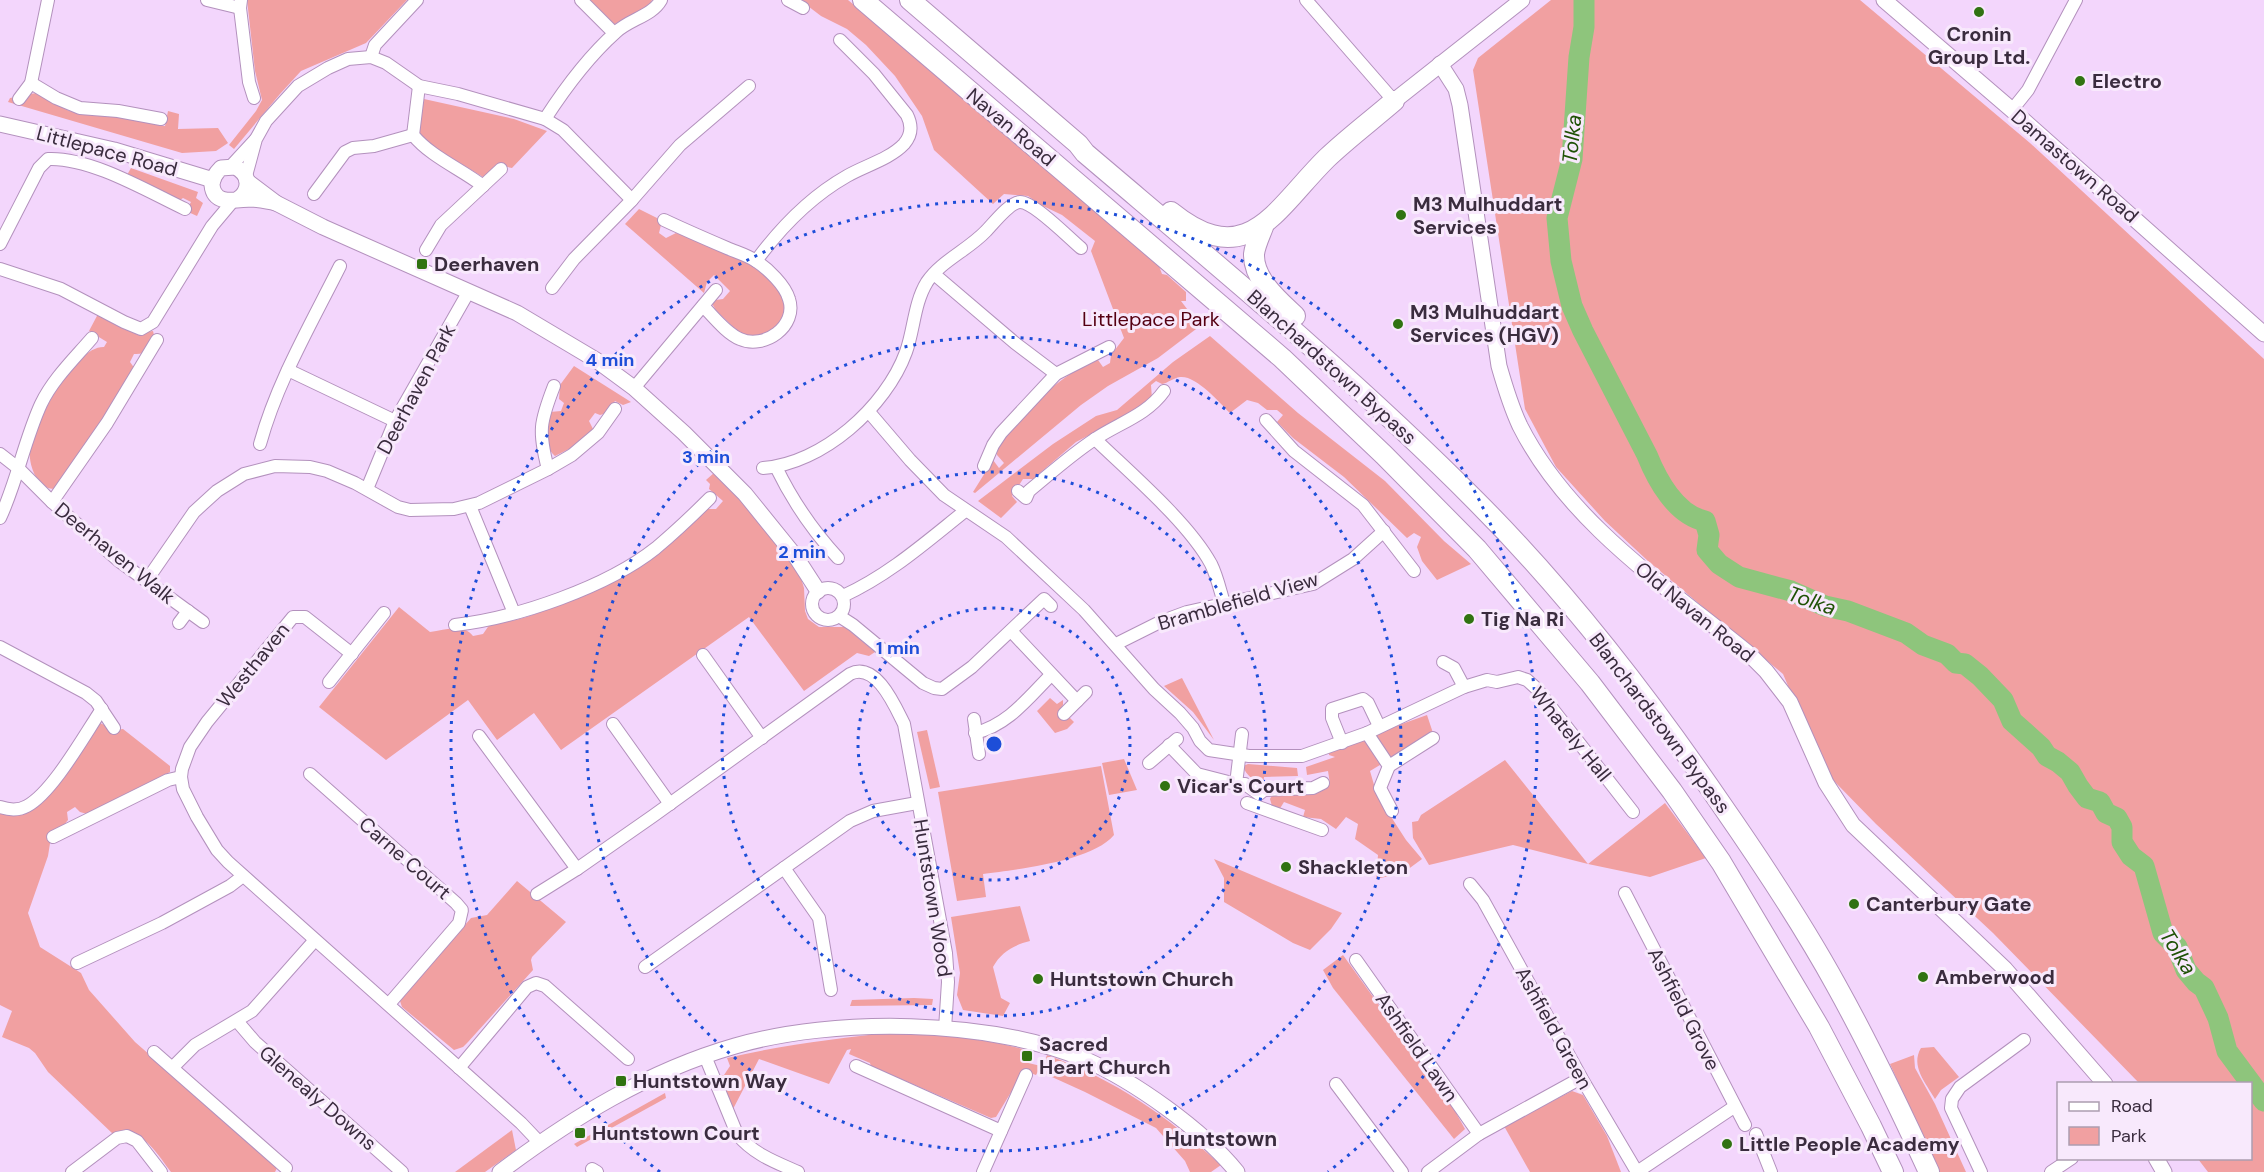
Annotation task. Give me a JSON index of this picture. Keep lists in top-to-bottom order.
{
  "streets": {
    "highway": ["Navan Road", "Blanchardstown Bypass"],
    "street": [
      "Littlepace Road",
      "Damastown Road",
      "Deerhaven Park",
      "Deerhaven Walk",
      "Bramblefield View",
      "Old Navan Road",
      "Westhaven",
      "Whately Hall",
      "Carne Court",
      "Huntstown Wood",
      "Ashfield Grove",
      "Ashfield Green",
      "Ashfield Lawn",
      "Glenealy Downs"
    ]
  },
  "crossings": [
    ["Navan Road", "Blanchardstown Bypass"]
  ],
  "districts": ["Huntstown"],
  "water": ["Tolka"],
  "parks": ["Littlepace Park"],
  "places": {
    "other": [
      "Cronin Group Ltd.",
      "Electro",
      "M3 Mulhuddart Services",
      "M3 Mulhuddart Services (HGV)",
      "Tig Na Ri",
      "Vicar's Court",
      "Shackleton",
      "Canterbury Gate",
      "Amberwood",
      "Huntstown Church",
      "Little People Academy"
    ],
    "transit": [
      "Deerhaven",
      "Sacred Heart Church",
      "Huntstown Way",
      "Huntstown Court"
    ]
  },
  "legend": ["Road", "Park"],
  "rings": [
    "4 min",
    "3 min",
    "2 min",
    "1 min"
  ]
}
